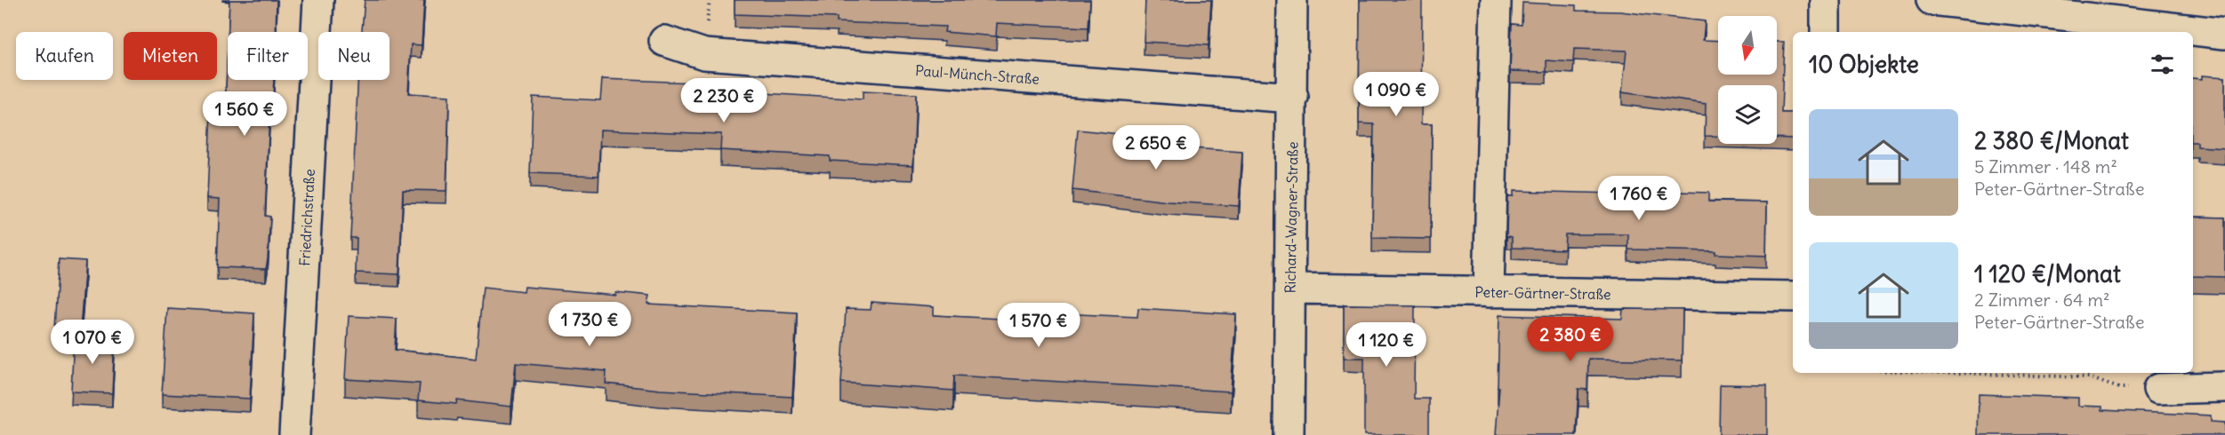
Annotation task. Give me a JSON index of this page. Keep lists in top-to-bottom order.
{
  "streets": {
    "street": [
      "Paul-Münch-Straße",
      "Friedrichstraße",
      "Richard-Wagner-Straße",
      "Peter-Gärtner-Straße"
    ]
  },
  "crossings": [
    ["Paul-Münch-Straße", "Richard-Wagner-Straße"],
    ["Richard-Wagner-Straße", "Peter-Gärtner-Straße"]
  ],
  "north": "bottom",
  "page": {
    "chip": [
      "Kaufen",
      "Mieten",
      "Filter",
      "Neu"
    ],
    "heading": "10 Objekte",
    "price": [
      "1 090 €",
      "2 230 €",
      "1 560 €",
      "2 650 €",
      "1 760 €",
      "1 730 €",
      "1 570 €",
      "2 380 €",
      "1 070 €",
      "1 120 €"
    ],
    "list": [
      {
        "name": "2 380 €/Monat",
        "note": "5 Zimmer · 148 m² · Peter-Gärtner-Straße"
      },
      {
        "name": "1 120 €/Monat",
        "note": "2 Zimmer · 64 m² · Peter-Gärtner-Straße"
      }
    ]
  }
}
